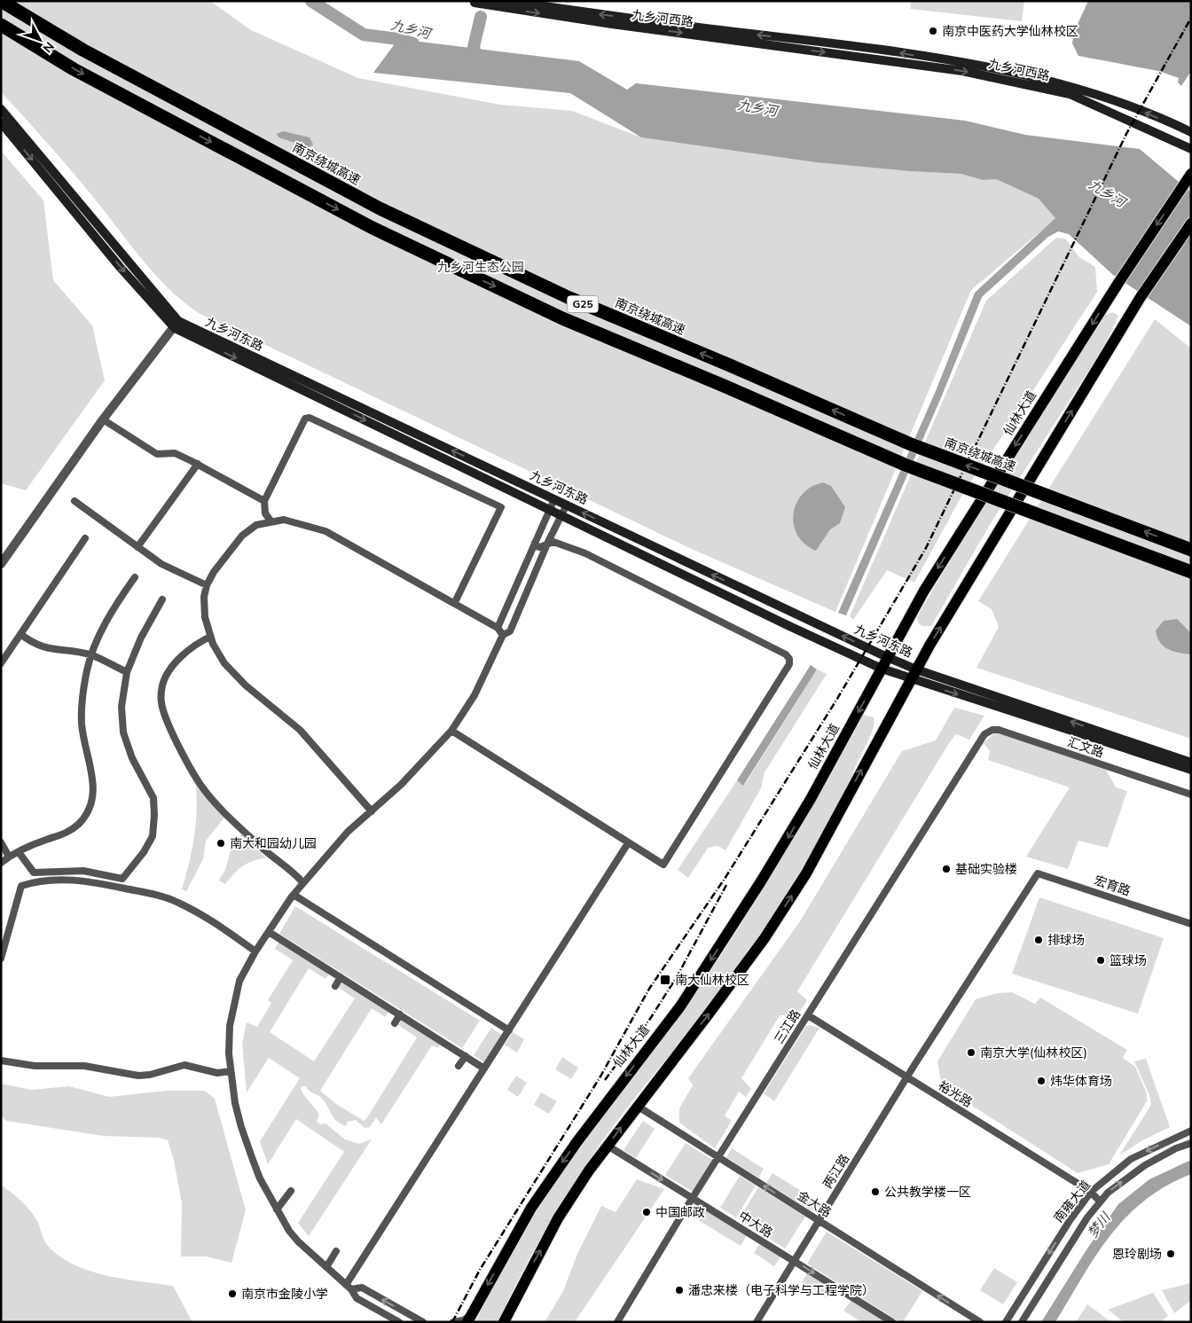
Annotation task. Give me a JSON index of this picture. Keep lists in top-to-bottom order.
{
  "streets": {
    "highway": ["南京绕城高速", "G25"],
    "main road": ["九乡河西路", "九乡河东路", "仙林大道"],
    "street": [
      "汇文路",
      "宏育路",
      "三江路",
      "裕光路",
      "两江路",
      "南雍大道",
      "金大路",
      "中大路"
    ]
  },
  "crossings": [
    ["九乡河东路", "仙林大道"],
    ["汇文路", "三江路"],
    ["宏育路", "两江路"],
    ["三江路", "裕光路"],
    ["三江路", "金大路"],
    ["三江路", "中大路"],
    ["裕光路", "两江路"],
    ["裕光路", "南雍大道"],
    ["两江路", "金大路"],
    ["两江路", "中大路"]
  ],
  "one_way": ["金大路", "中大路"],
  "water": ["九乡河", "梦川"],
  "parks": ["九乡河生态公园"],
  "places": {
    "other": [
      "南京中医药大学仙林校区",
      "南大和园幼儿园",
      "基础实验楼",
      "排球场",
      "篮球场",
      "南京大学(仙林校区)",
      "炜华体育场",
      "公共教学楼一区",
      "中国邮政",
      "恩玲剧场",
      "潘忠来楼（电子科学与工程学院）",
      "南京市金陵小学"
    ],
    "transit": ["南大仙林校区"]
  },
  "north": "bottom right"
}
